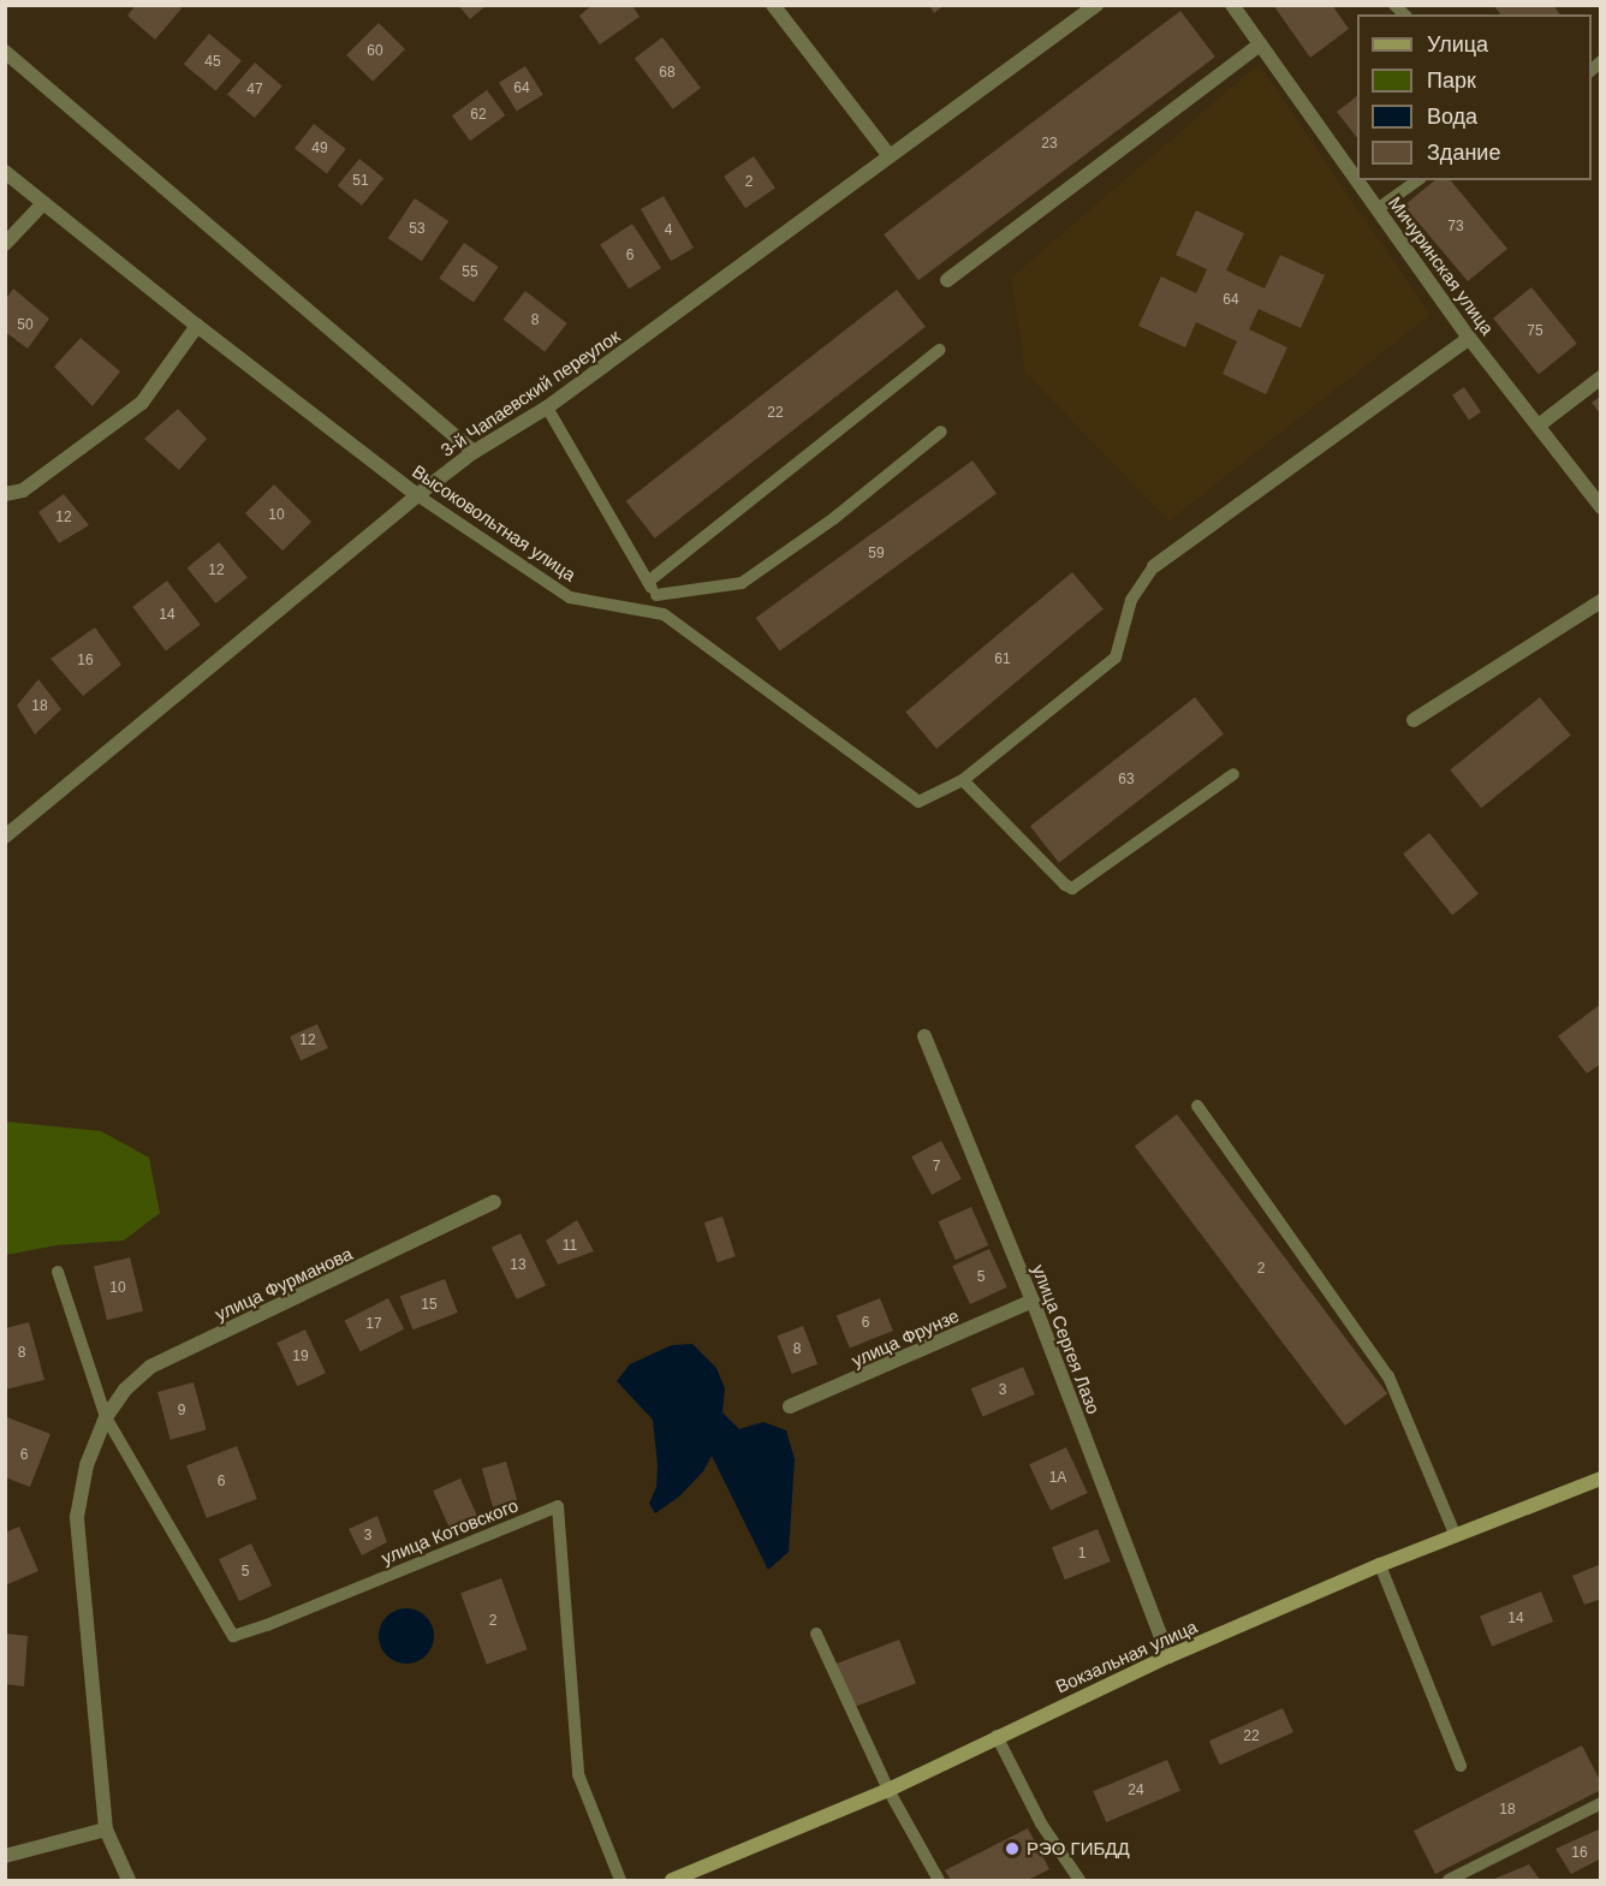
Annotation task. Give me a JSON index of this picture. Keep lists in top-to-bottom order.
{
  "streets": {
    "main road": ["Вокзальная улица"],
    "street": [
      "Мичуринская улица",
      "3-й Чапаевский переулок",
      "Высоковольтная улица",
      "улица Фурманова",
      "улица Фрунзе",
      "улица Сергея Лазо"
    ],
    "lane": ["улица Котовского"]
  },
  "crossings": [
    ["3-й Чапаевский переулок", "Высоковольтная улица"],
    ["улица Фурманова", "улица Котовского"],
    ["улица Фрунзе", "улица Сергея Лазо"],
    ["улица Сергея Лазо", "Вокзальная улица"]
  ],
  "places": ["РЭО ГИБДД"],
  "house_numbers": [
    "60",
    "45",
    "68",
    "64",
    "47",
    "62",
    "23",
    "49",
    "51",
    "2",
    "73",
    "53",
    "4",
    "6",
    "55",
    "64",
    "8",
    "50",
    "75",
    "22",
    "10",
    "12",
    "59",
    "12",
    "14",
    "61",
    "16",
    "18",
    "63",
    "12",
    "7",
    "11",
    "13",
    "2",
    "5",
    "10",
    "15",
    "6",
    "17",
    "8",
    "8",
    "19",
    "3",
    "9",
    "6",
    "1А",
    "6",
    "3",
    "1",
    "5",
    "14",
    "2",
    "22",
    "24",
    "18",
    "16"
  ],
  "legend": [
    "Улица",
    "Парк",
    "Вода",
    "Здание"
  ]
}
